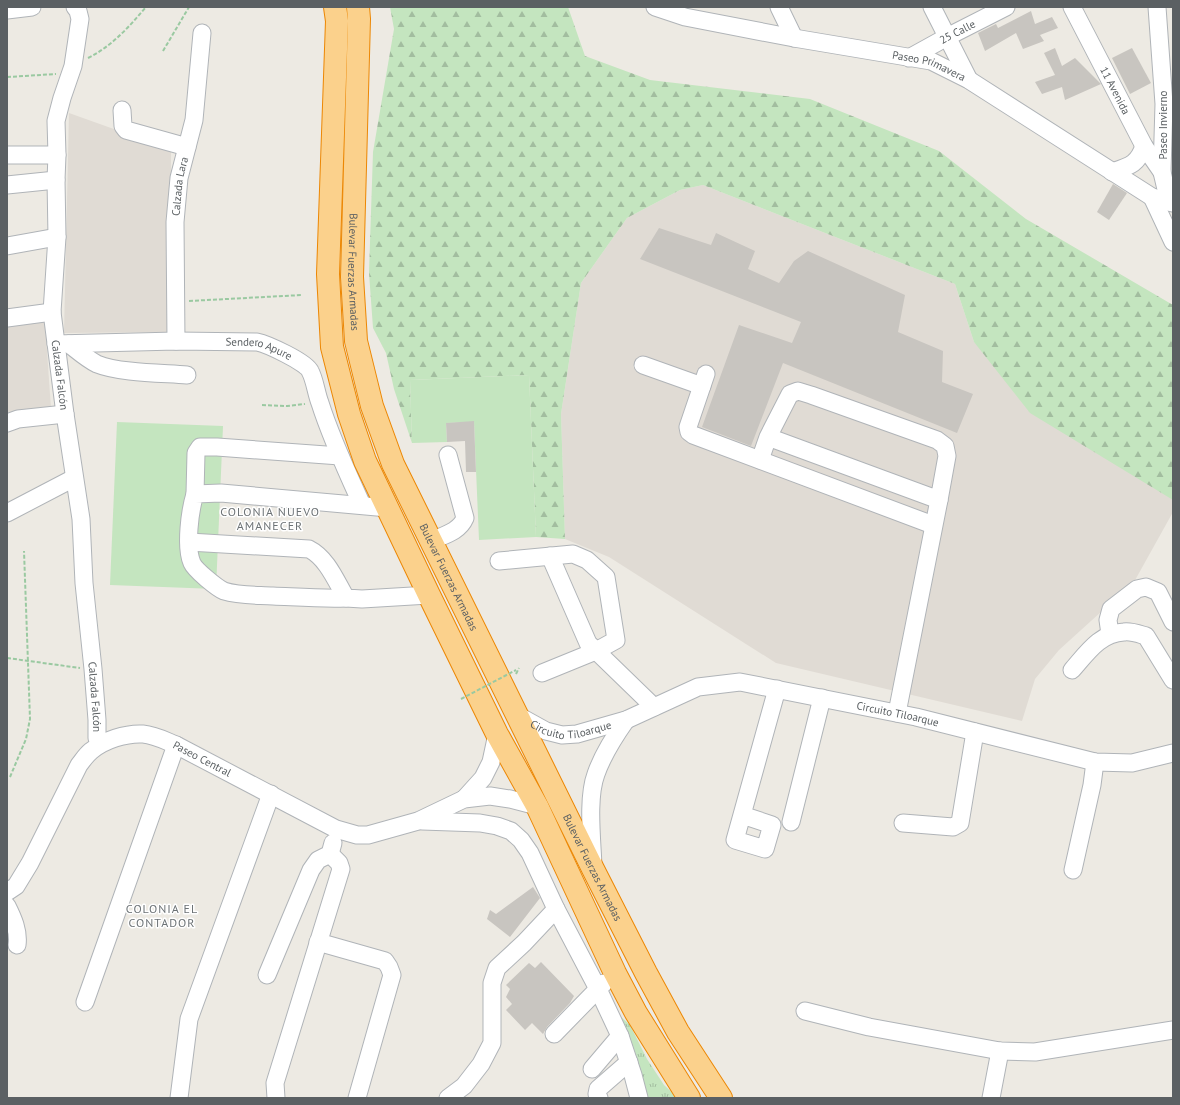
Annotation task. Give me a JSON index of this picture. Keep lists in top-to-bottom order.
{
  "streets": {
    "highway": ["Bulevar Fuerzas Armadas"],
    "street": [
      "25 Calle",
      "Paseo Primavera",
      "11 Avenida",
      "Paseo Invierno",
      "Calzada Lara",
      "Sendero Apure",
      "Calzada Falcón",
      "Circuito Tiloarque",
      "Paseo Central"
    ]
  },
  "crossings": [
    ["25 Calle", "Paseo Primavera"],
    ["11 Avenida", "Paseo Invierno"],
    ["Calzada Lara", "Sendero Apure"],
    ["Bulevar Fuerzas Armadas", "Circuito Tiloarque"],
    ["Bulevar Fuerzas Armadas", "Paseo Central"],
    ["Sendero Apure", "Calzada Falcón"],
    ["Calzada Falcón", "Paseo Central"]
  ],
  "districts": ["COLONIA NUEVO AMANECER", "COLONIA EL CONTADOR"]
}
